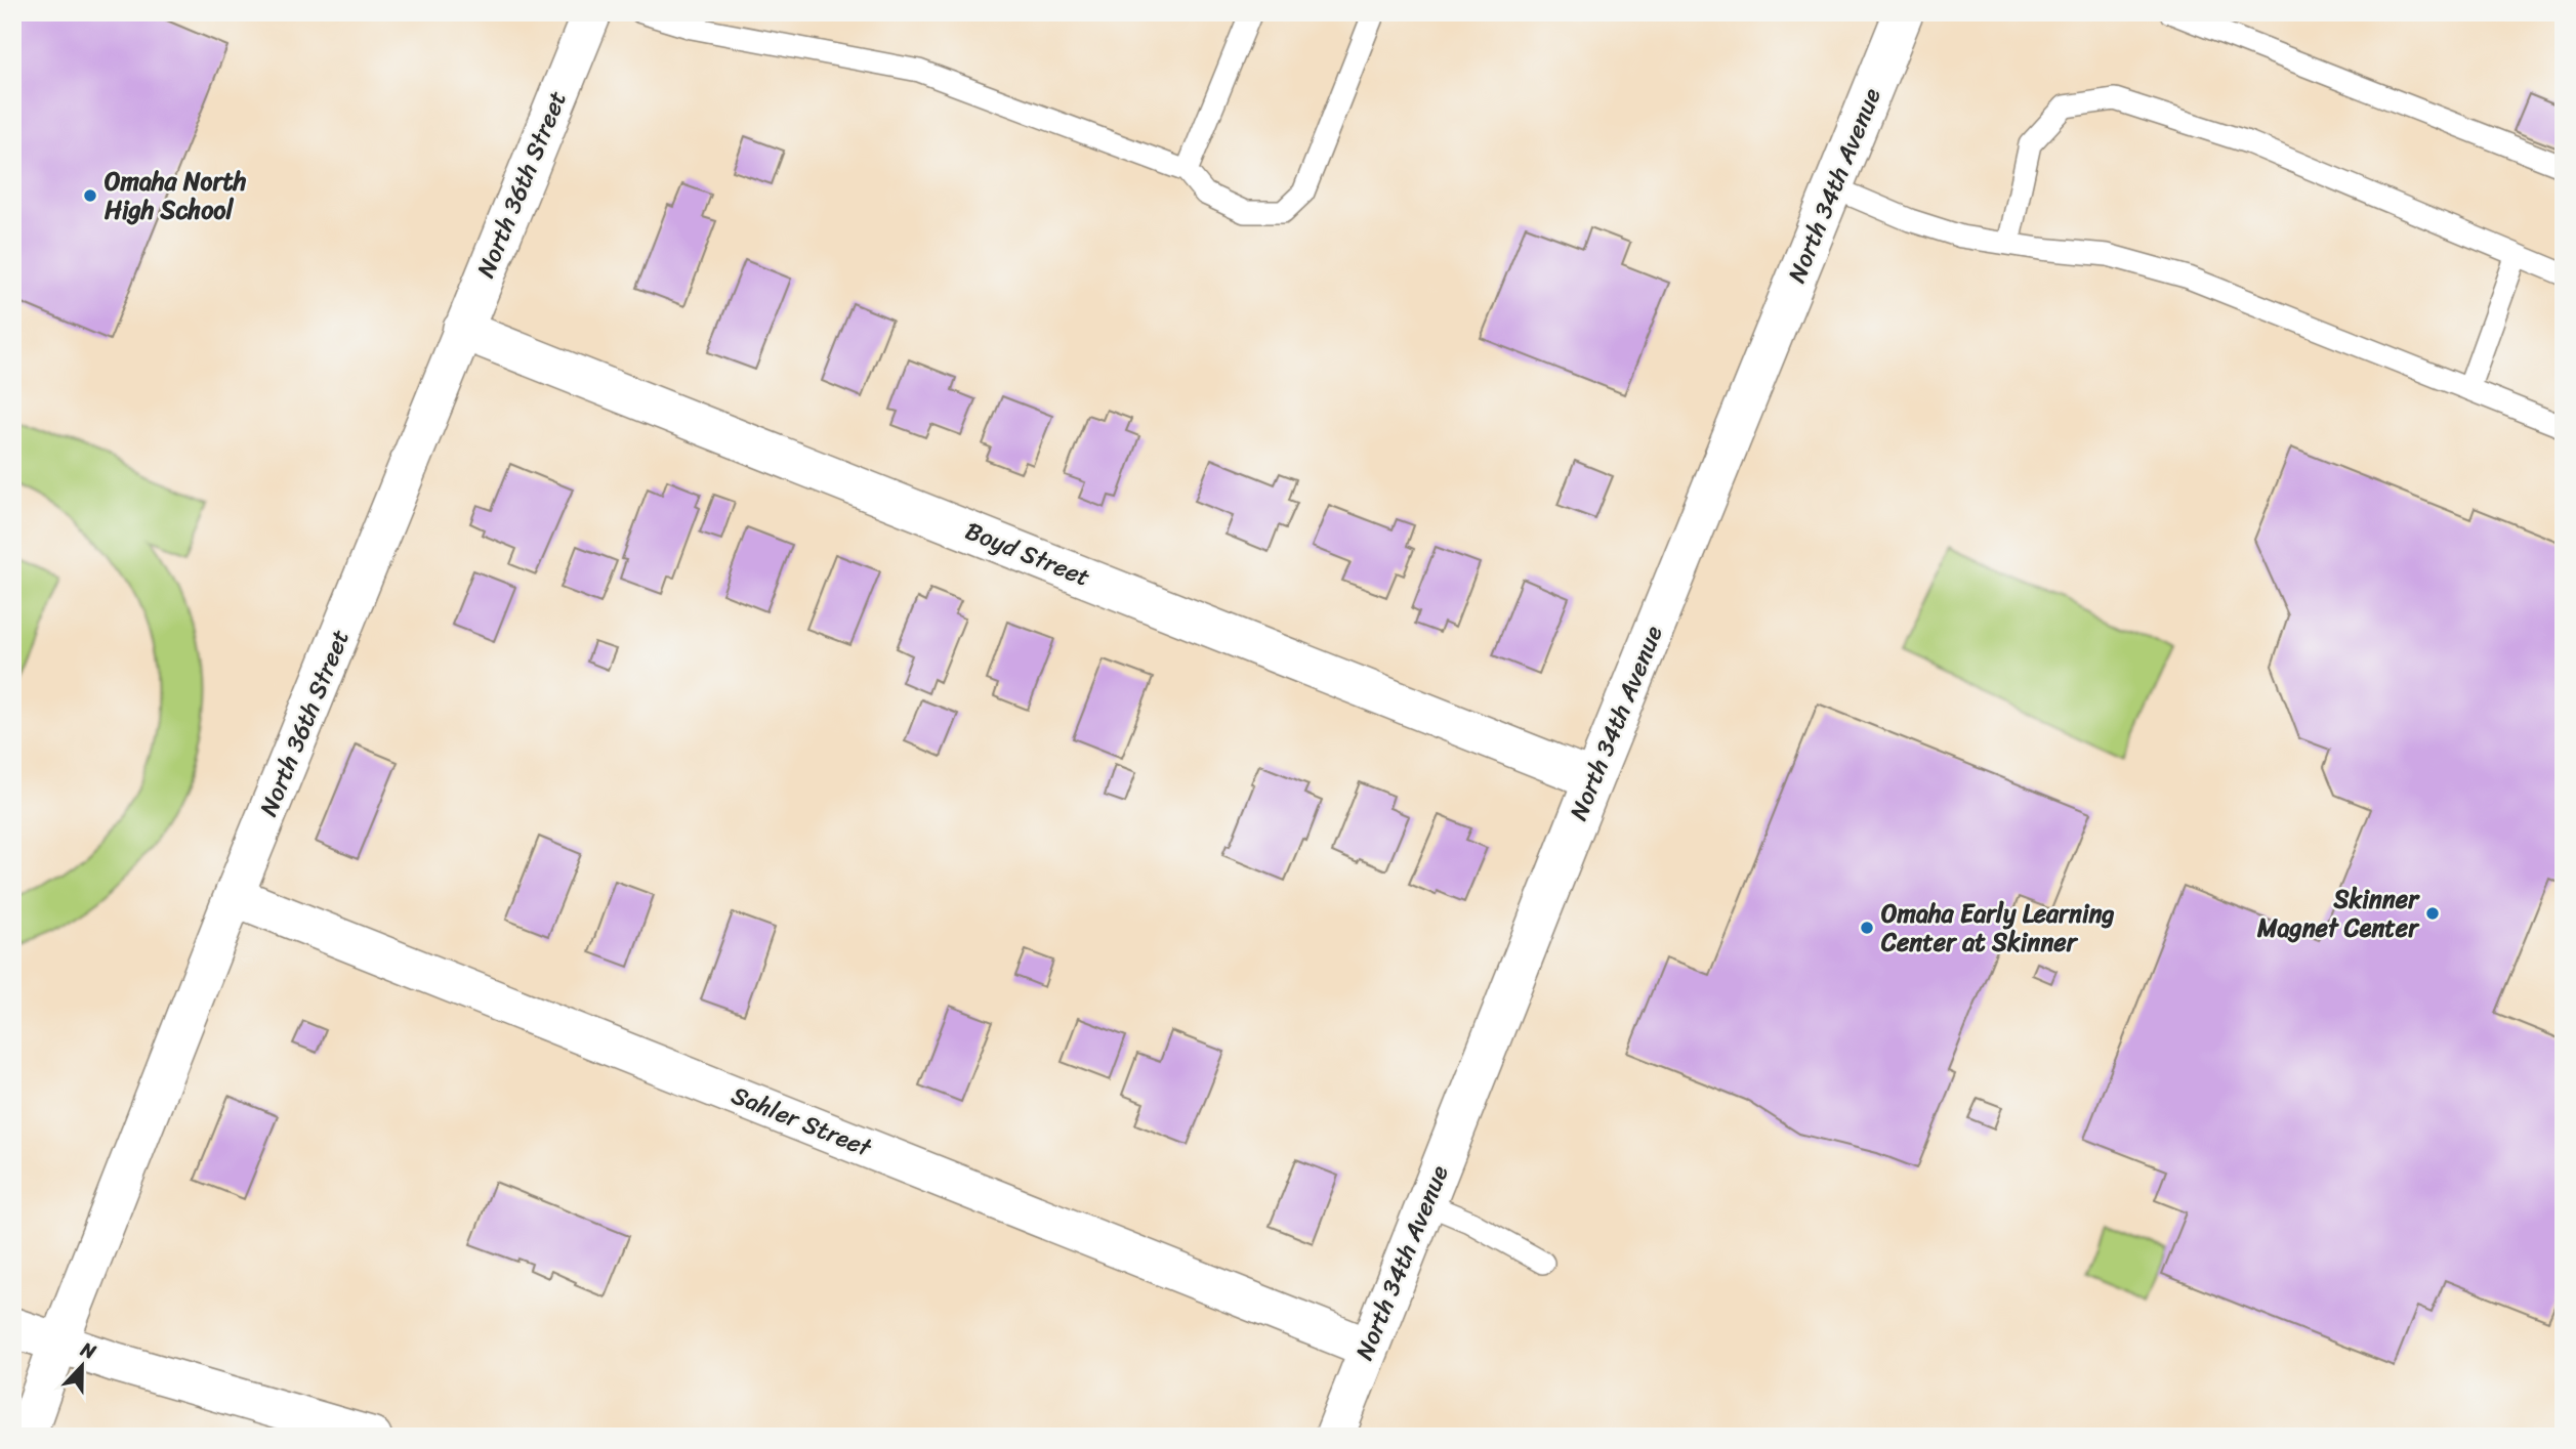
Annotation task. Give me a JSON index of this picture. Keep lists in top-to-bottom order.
{
  "streets": {
    "street": [
      "North 36th Street",
      "North 34th Avenue",
      "Boyd Street",
      "Sahler Street"
    ]
  },
  "crossings": [
    ["North 36th Street", "Boyd Street"],
    ["North 36th Street", "Sahler Street"],
    ["North 34th Avenue", "Boyd Street"],
    ["North 34th Avenue", "Sahler Street"]
  ],
  "places": ["Omaha North High School", "Skinner Magnet Center", "Omaha Early Learning Center at Skinner"],
  "north": "top"
}
